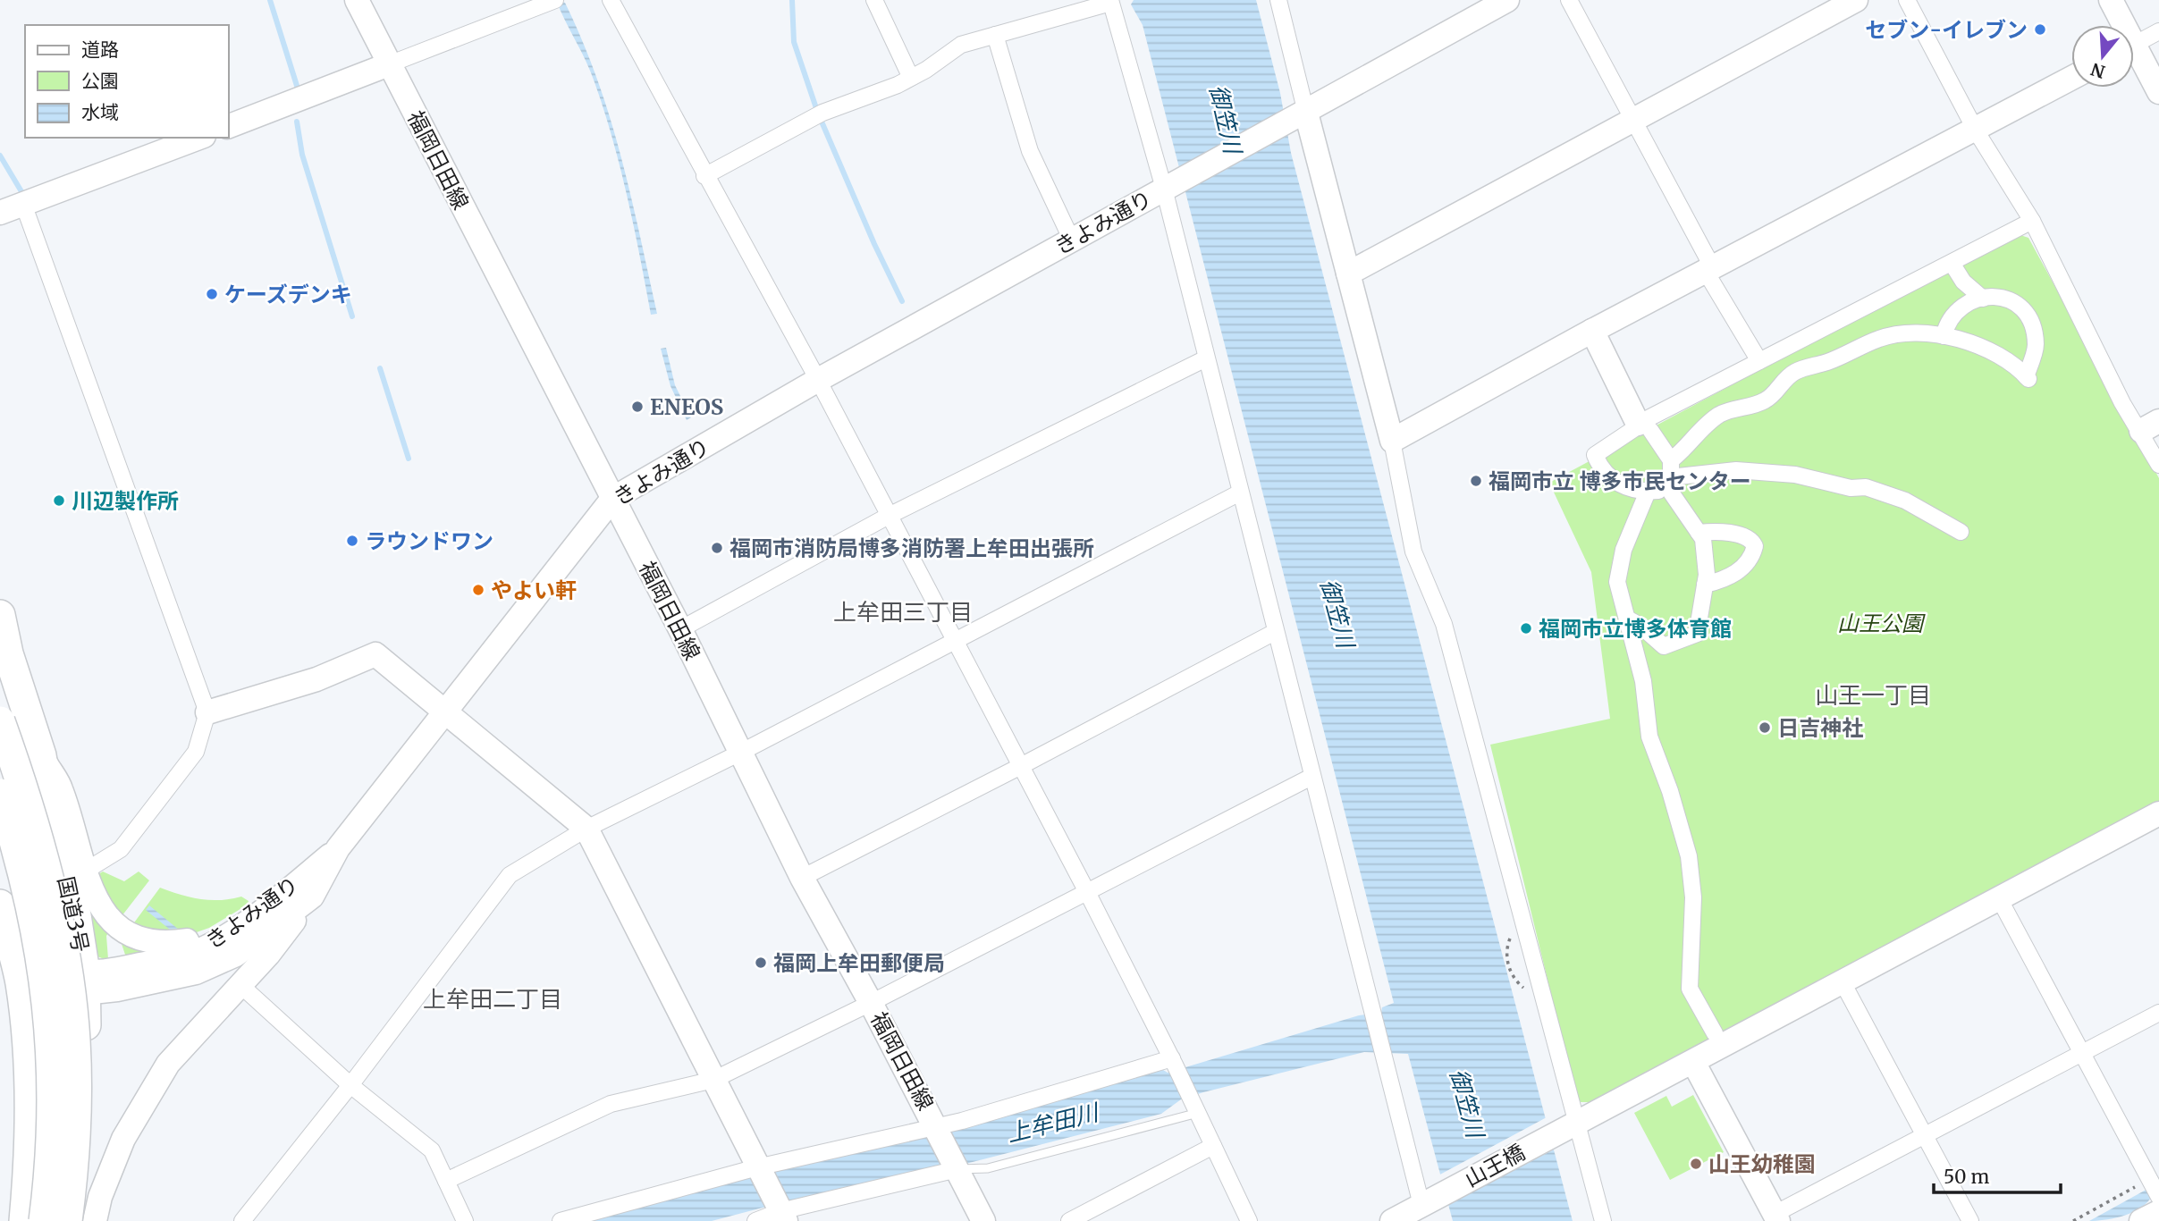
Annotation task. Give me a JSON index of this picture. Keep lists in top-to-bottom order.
{
  "streets": {
    "highway": ["国道3号"],
    "street": ["福岡日田線", "きよみ通り", "山王橋"]
  },
  "crossings": [
    ["福岡日田線", "きよみ通り"],
    ["きよみ通り", "国道3号"]
  ],
  "districts": ["上牟田三丁目", "山王一丁目", "上牟田二丁目"],
  "water": ["御笠川", "上牟田川"],
  "parks": ["山王公園"],
  "places": [
    "セブン-イレブン",
    "ケーズデンキ",
    "ENEOS",
    "福岡市立 博多市民センター",
    "川辺製作所",
    "ラウンドワン",
    "福岡市消防局博多消防署上牟田出張所",
    "やよい軒",
    "福岡市立博多体育館",
    "日吉神社",
    "福岡上牟田郵便局",
    "山王幼稚園"
  ],
  "legend": ["道路", "公園", "水域"],
  "scale_bar": "50 m",
  "north": "bottom"
}
